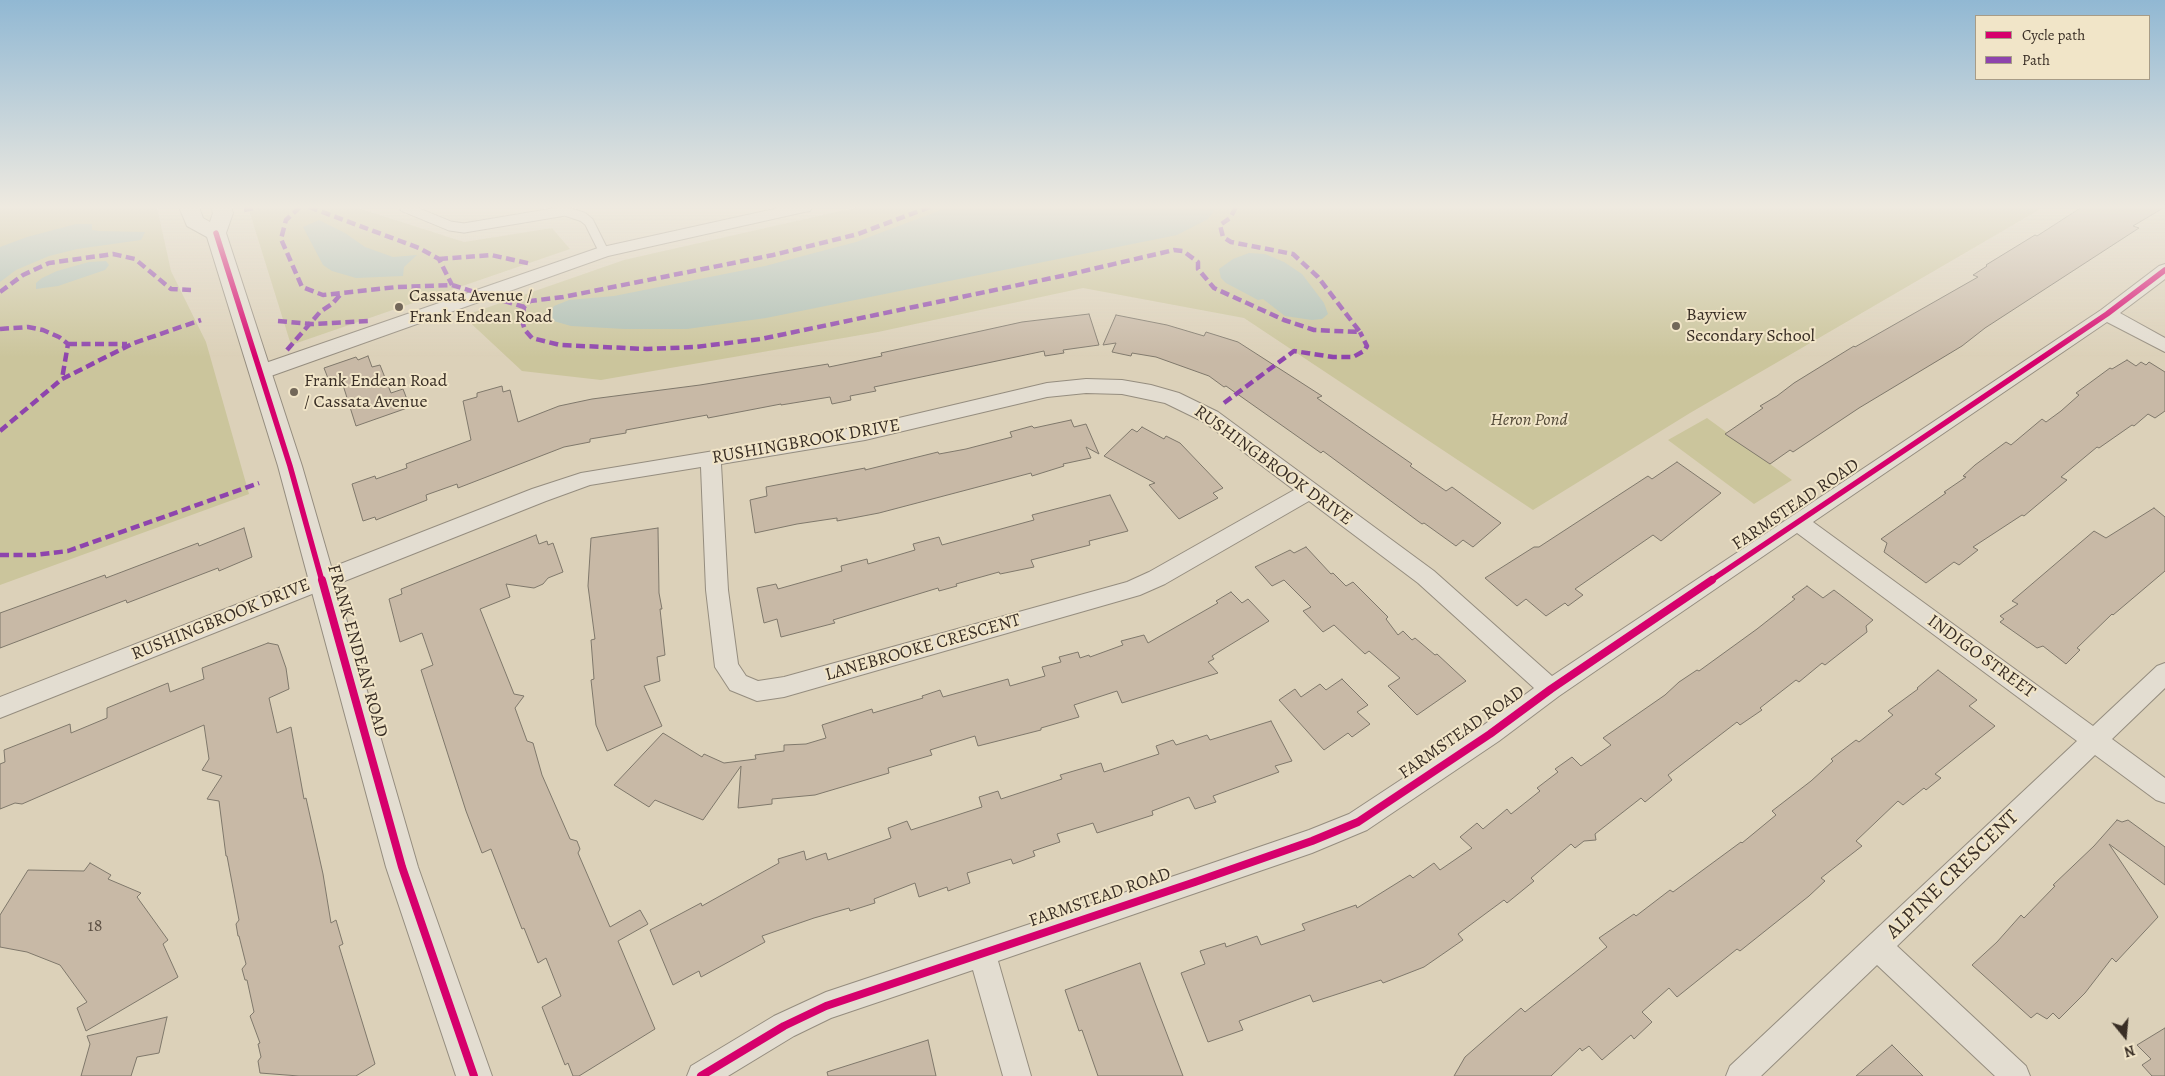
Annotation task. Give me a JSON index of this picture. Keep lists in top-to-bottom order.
{
  "streets": {
    "street": [
      "RUSHINGBROOK DRIVE",
      "FARMSTEAD ROAD",
      "LANEBROOKE CRESCENT",
      "FRANK ENDEAN ROAD",
      "INDIGO STREET",
      "ALPINE CRESCENT"
    ]
  },
  "crossings": [
    ["RUSHINGBROOK DRIVE", "FARMSTEAD ROAD"],
    ["RUSHINGBROOK DRIVE", "LANEBROOKE CRESCENT"],
    ["RUSHINGBROOK DRIVE", "FRANK ENDEAN ROAD"],
    ["FARMSTEAD ROAD", "INDIGO STREET"],
    ["INDIGO STREET", "ALPINE CRESCENT"]
  ],
  "parks": ["Heron Pond"],
  "places": ["Cassata Avenue / Frank Endean Road", "Bayview Secondary School", "Frank Endean Road / Cassata Avenue"],
  "house_numbers": ["18"],
  "legend": ["Cycle path", "Path"],
  "north": "bottom"
}
